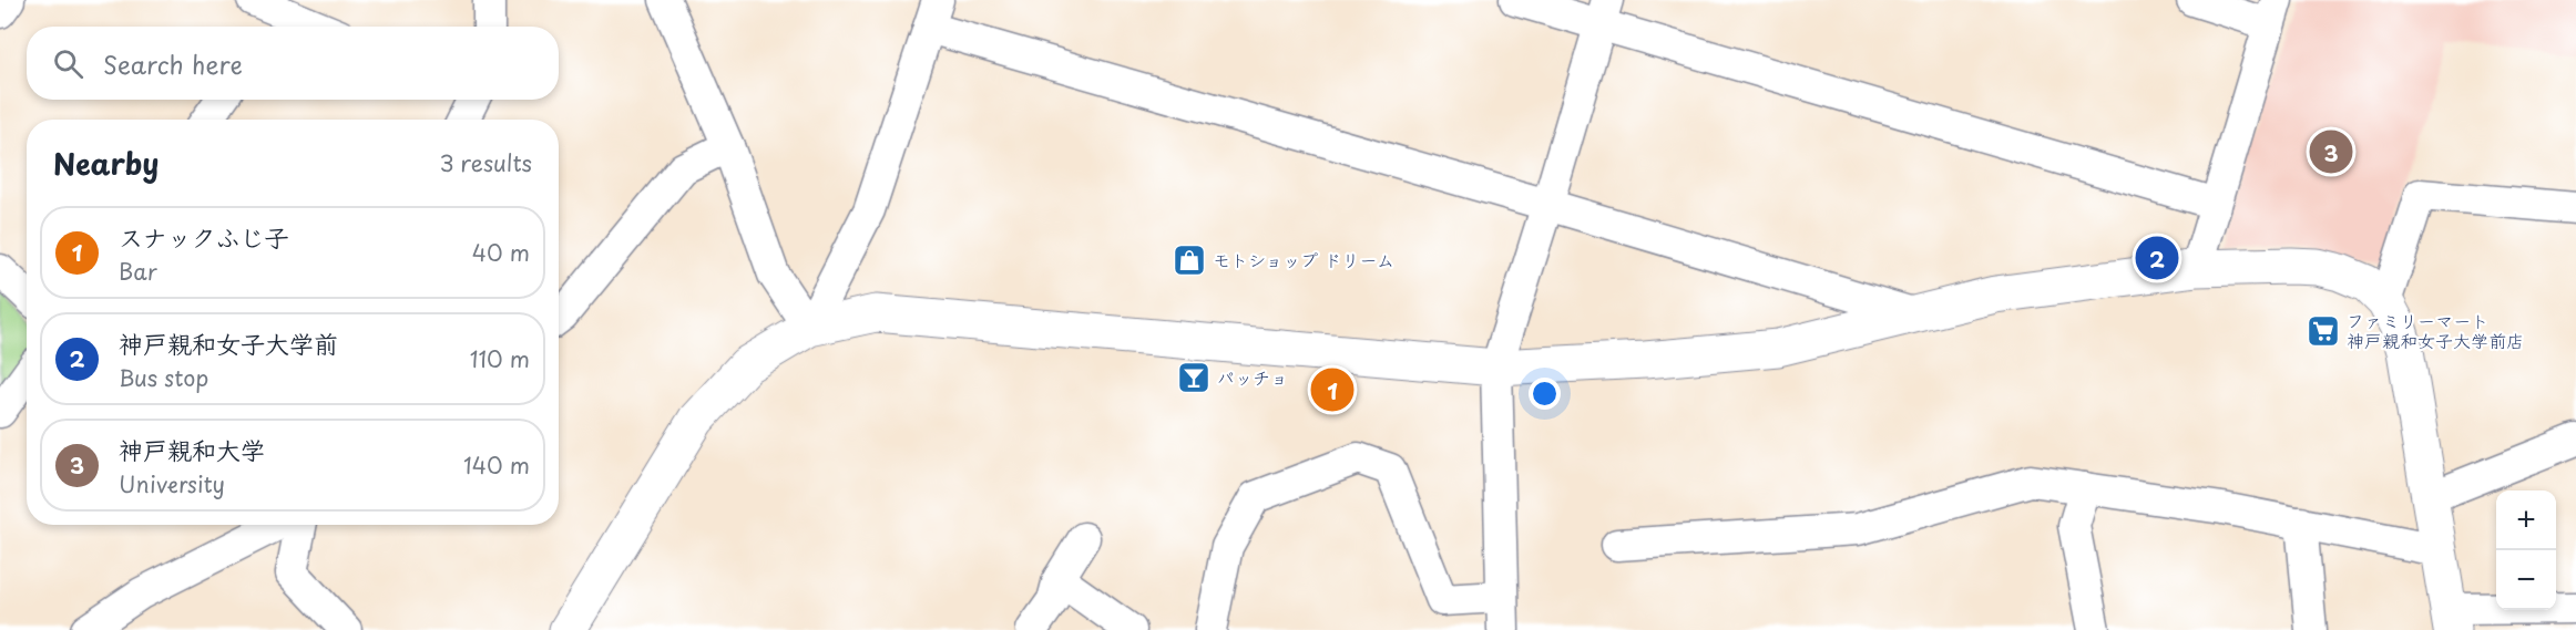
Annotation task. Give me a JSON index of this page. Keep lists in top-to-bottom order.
{
  "places": {
    "shop": ["モトショップ ドリーム"],
    "supermarket": ["ファミリーマート 神戸親和女子大学前店"],
    "bar": ["パッチョ"]
  },
  "page": {
    "search": "Search here",
    "heading": ["Nearby", "3 results"],
    "pins": ["3", "2", "1"],
    "list": [
      {
        "mark": "1",
        "name": "スナックふじ子",
        "note": "Bar",
        "value": "40 m"
      },
      {
        "mark": "2",
        "name": "神戸親和女子大学前",
        "note": "Bus stop",
        "value": "110 m"
      },
      {
        "mark": "3",
        "name": "神戸親和大学",
        "note": "University",
        "value": "140 m"
      }
    ],
    "map_buttons": ["+", "−"]
  }
}
